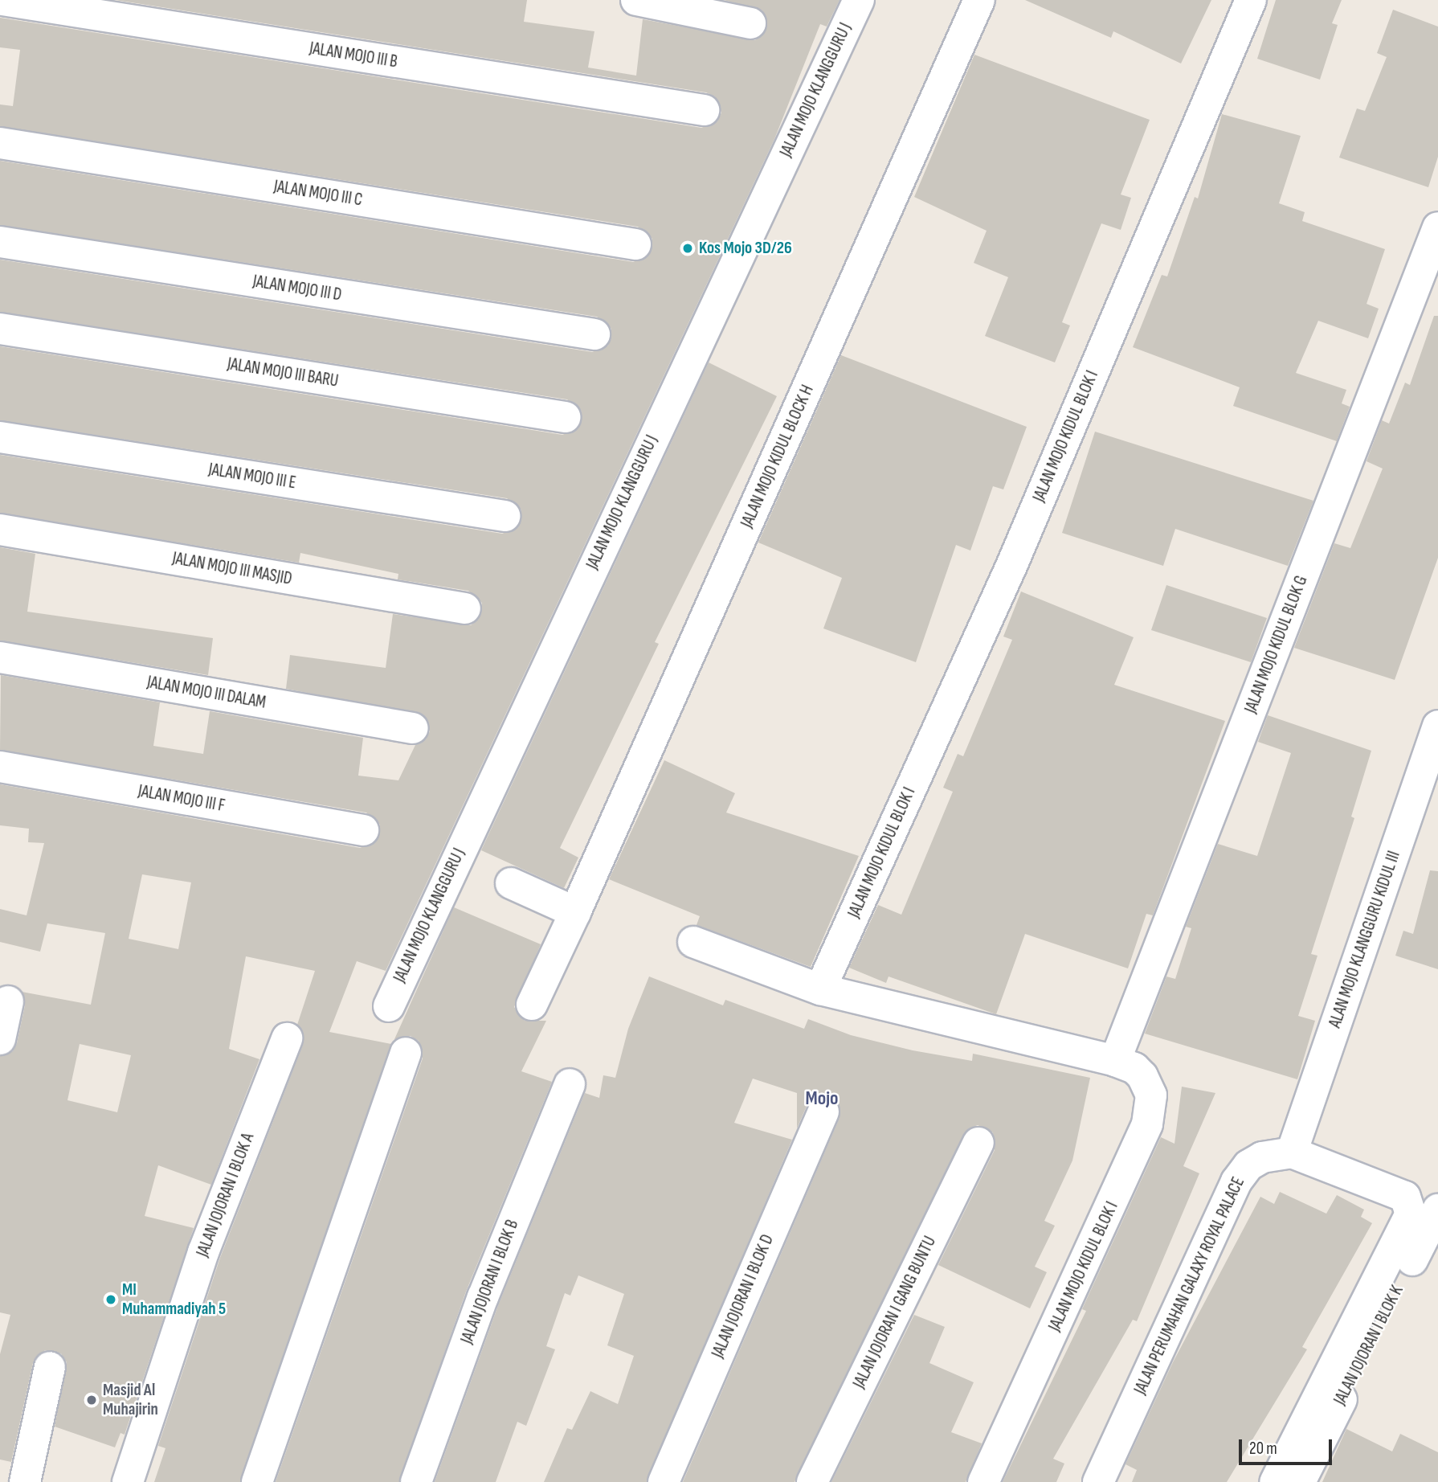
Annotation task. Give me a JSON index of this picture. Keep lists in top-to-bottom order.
{
  "streets": {
    "street": [
      "JALAN MOJO III B",
      "JALAN MOJO KLANGGURU J",
      "JALAN MOJO III C",
      "JALAN MOJO III D",
      "JALAN MOJO III BARU",
      "JALAN MOJO KIDUL BLOK I",
      "JALAN MOJO KIDUL BLOCK H",
      "JALAN MOJO III E",
      "JALAN MOJO III MASJID",
      "JALAN MOJO KIDUL BLOK G",
      "JALAN MOJO III DALAM",
      "JALAN MOJO III F",
      "ALAN MOJO KLANGGURU KIDUL III",
      "JALAN JOJORAN I BLOK A",
      "JALAN JOJORAN I BLOK B",
      "JALAN PERUMAHAN GALAXY ROYAL PALACE",
      "JALAN JOJORAN I BLOK D",
      "JALAN JOJORAN I GANG BUNTU",
      "JALAN JOJORAN I BLOK K"
    ]
  },
  "crossings": [
    ["JALAN MOJO KIDUL BLOK I", "JALAN MOJO KIDUL BLOK G"],
    ["ALAN MOJO KLANGGURU KIDUL III", "JALAN PERUMAHAN GALAXY ROYAL PALACE"]
  ],
  "districts": ["Mojo"],
  "places": ["Kos Mojo 3D/26", "MI Muhammadiyah 5", "Masjid Al Muhajirin"],
  "scale_bar": "20 m"
}
